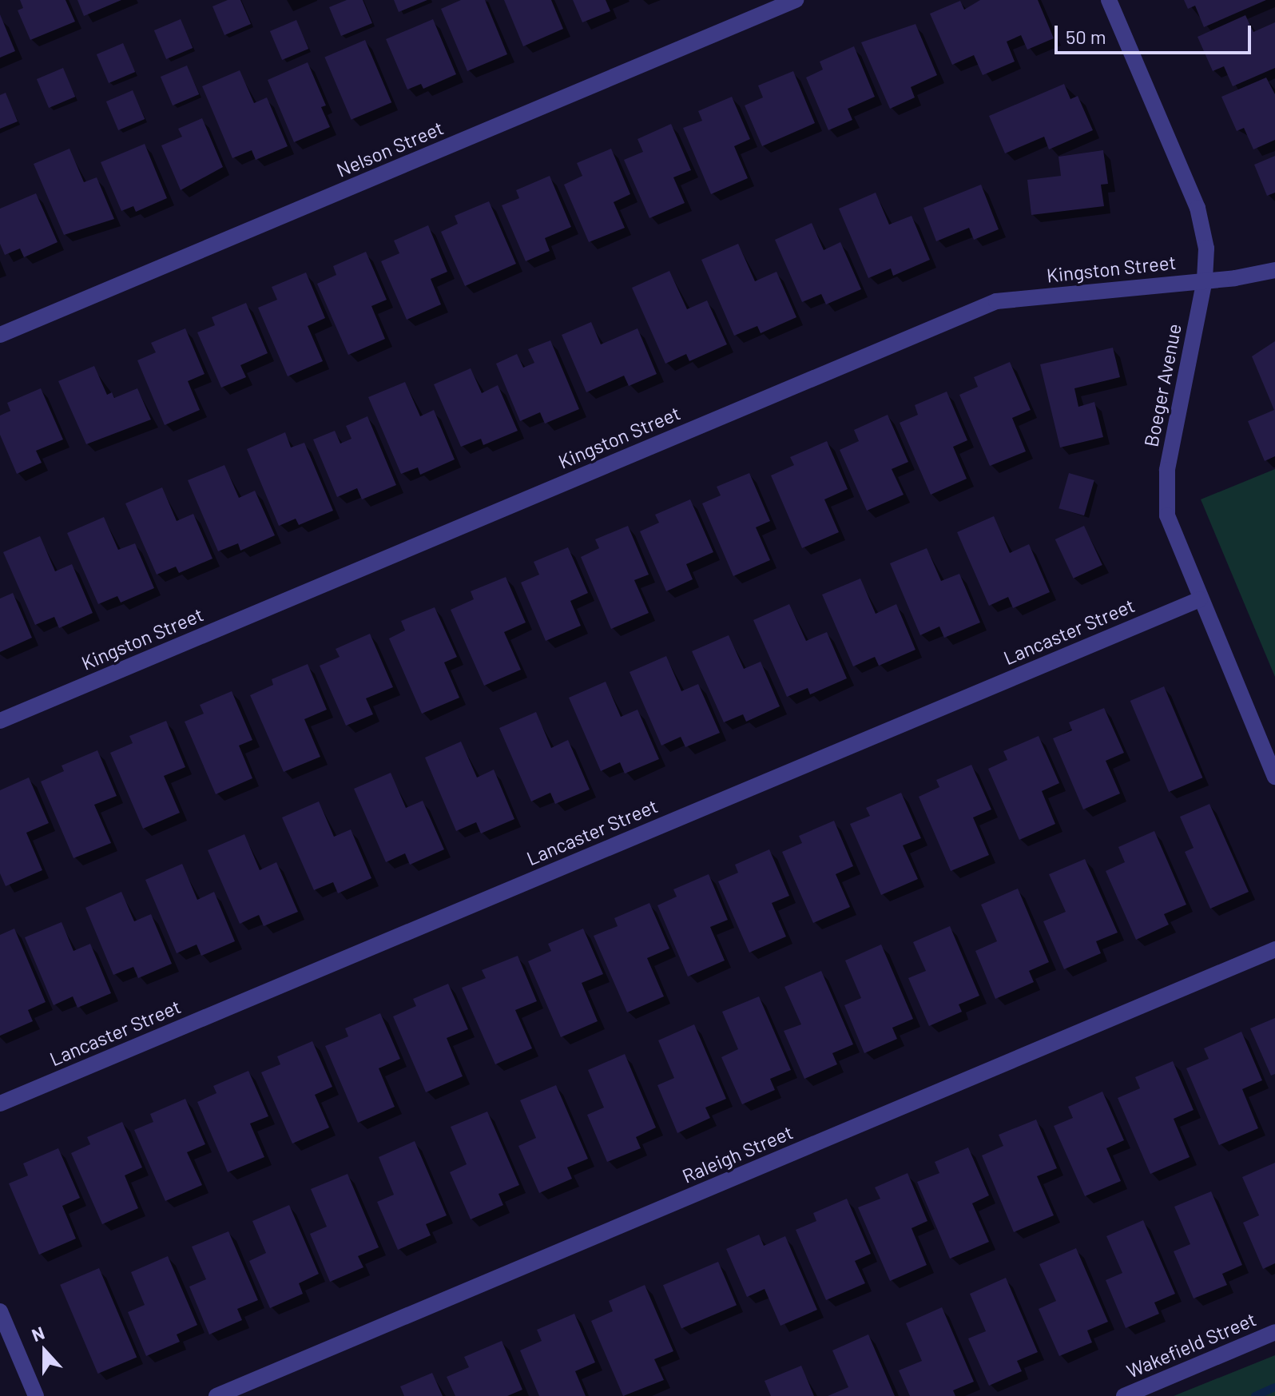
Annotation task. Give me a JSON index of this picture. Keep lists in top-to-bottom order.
{
  "streets": {
    "street": [
      "Nelson Street",
      "Kingston Street",
      "Boeger Avenue",
      "Lancaster Street",
      "Raleigh Street",
      "Wakefield Street"
    ]
  },
  "crossings": [
    ["Kingston Street", "Boeger Avenue"],
    ["Boeger Avenue", "Lancaster Street"]
  ],
  "scale_bar": "50 m",
  "north": "top"
}
